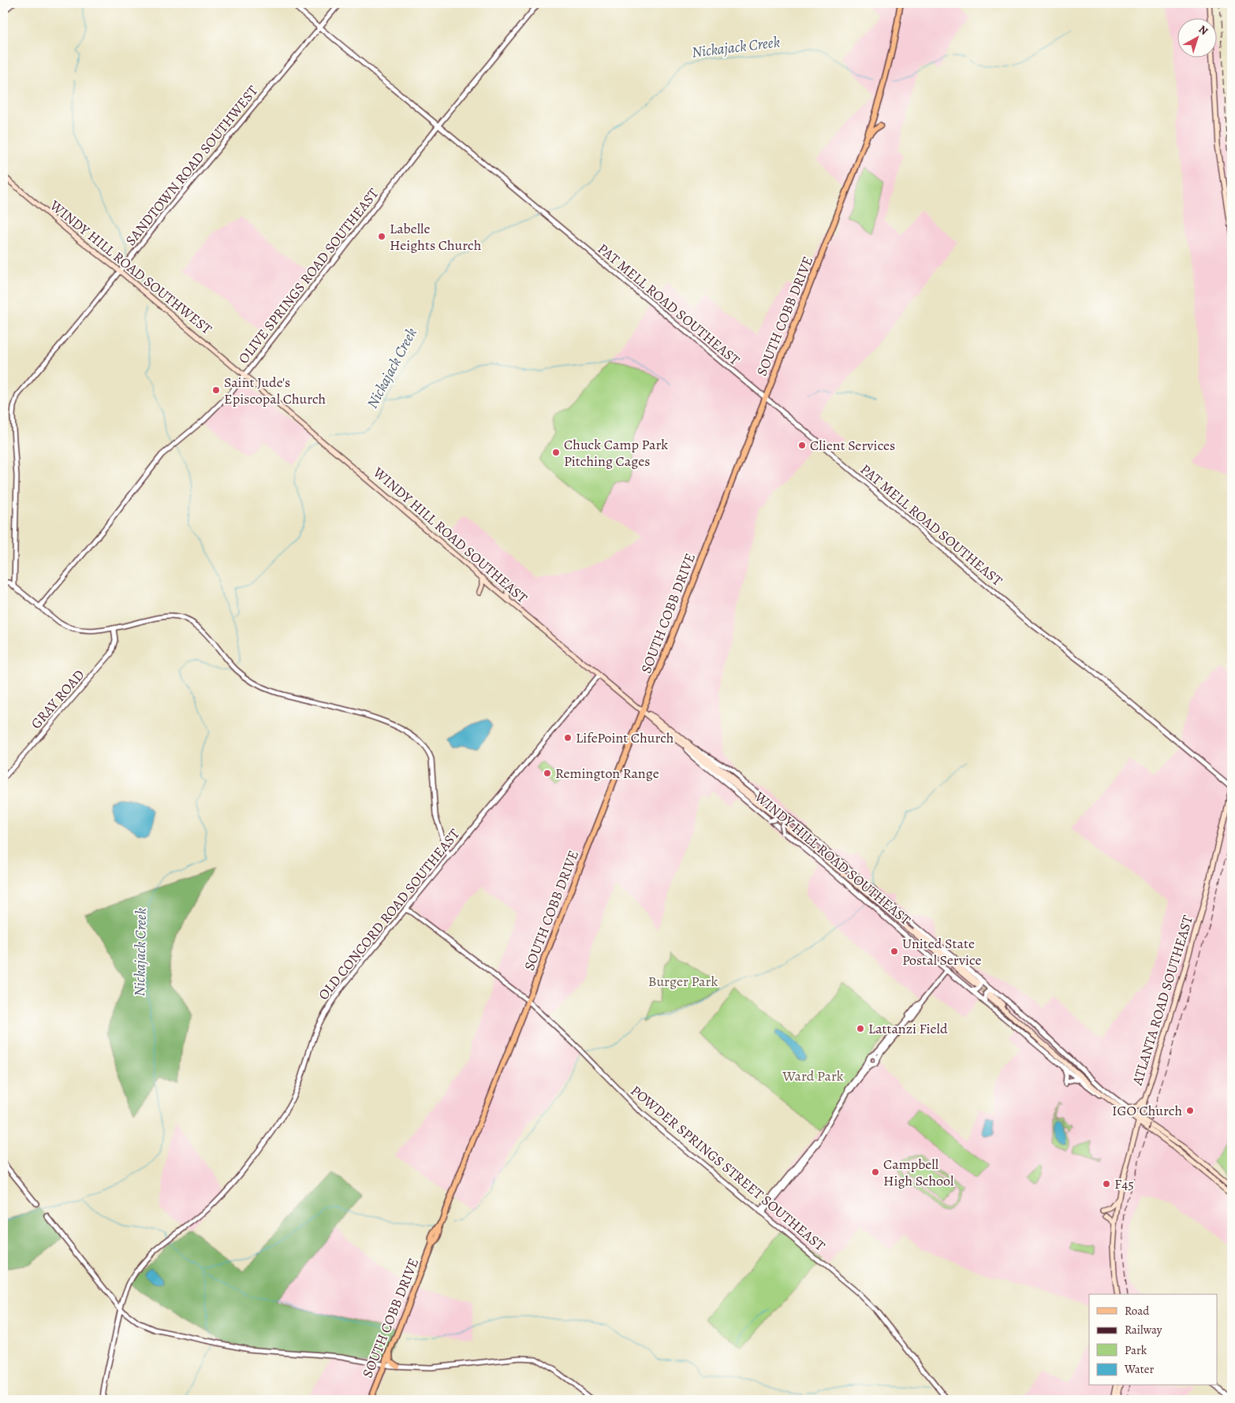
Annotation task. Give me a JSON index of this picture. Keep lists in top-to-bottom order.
{
  "streets": {
    "main road": [
      "WINDY HILL ROAD SOUTHWEST",
      "SOUTH COBB DRIVE",
      "WINDY HILL ROAD SOUTHEAST",
      "ATLANTA ROAD SOUTHEAST"
    ],
    "street": [
      "SANDTOWN ROAD SOUTHWEST",
      "OLIVE SPRINGS ROAD SOUTHEAST",
      "PAT MELL ROAD SOUTHEAST",
      "GRAY ROAD",
      "OLD CONCORD ROAD SOUTHEAST",
      "POWDER SPRINGS STREET SOUTHEAST"
    ]
  },
  "crossings": [
    ["SANDTOWN ROAD SOUTHWEST", "WINDY HILL ROAD SOUTHWEST"],
    ["SANDTOWN ROAD SOUTHWEST", "PAT MELL ROAD SOUTHEAST"],
    ["WINDY HILL ROAD SOUTHWEST", "OLIVE SPRINGS ROAD SOUTHEAST"],
    ["WINDY HILL ROAD SOUTHWEST", "WINDY HILL ROAD SOUTHEAST"],
    ["OLIVE SPRINGS ROAD SOUTHEAST", "PAT MELL ROAD SOUTHEAST"],
    ["OLIVE SPRINGS ROAD SOUTHEAST", "WINDY HILL ROAD SOUTHEAST"],
    ["PAT MELL ROAD SOUTHEAST", "SOUTH COBB DRIVE"],
    ["PAT MELL ROAD SOUTHEAST", "ATLANTA ROAD SOUTHEAST"],
    ["SOUTH COBB DRIVE", "WINDY HILL ROAD SOUTHEAST"],
    ["SOUTH COBB DRIVE", "POWDER SPRINGS STREET SOUTHEAST"],
    ["WINDY HILL ROAD SOUTHEAST", "OLD CONCORD ROAD SOUTHEAST"],
    ["WINDY HILL ROAD SOUTHEAST", "ATLANTA ROAD SOUTHEAST"],
    ["OLD CONCORD ROAD SOUTHEAST", "POWDER SPRINGS STREET SOUTHEAST"]
  ],
  "water": ["Nickajack Creek"],
  "parks": ["Burger Park", "Ward Park"],
  "places": [
    "Labelle Heights Church",
    "Saint Jude's Episcopal Church",
    "Client Services",
    "Chuck Camp Park Pitching Cages",
    "LifePoint Church",
    "Remington Range",
    "United State Postal Service",
    "Lattanzi Field",
    "IGO Church",
    "Campbell High School",
    "F45"
  ],
  "legend": [
    "Road",
    "Railway",
    "Park",
    "Water"
  ],
  "north": "top right"
}
